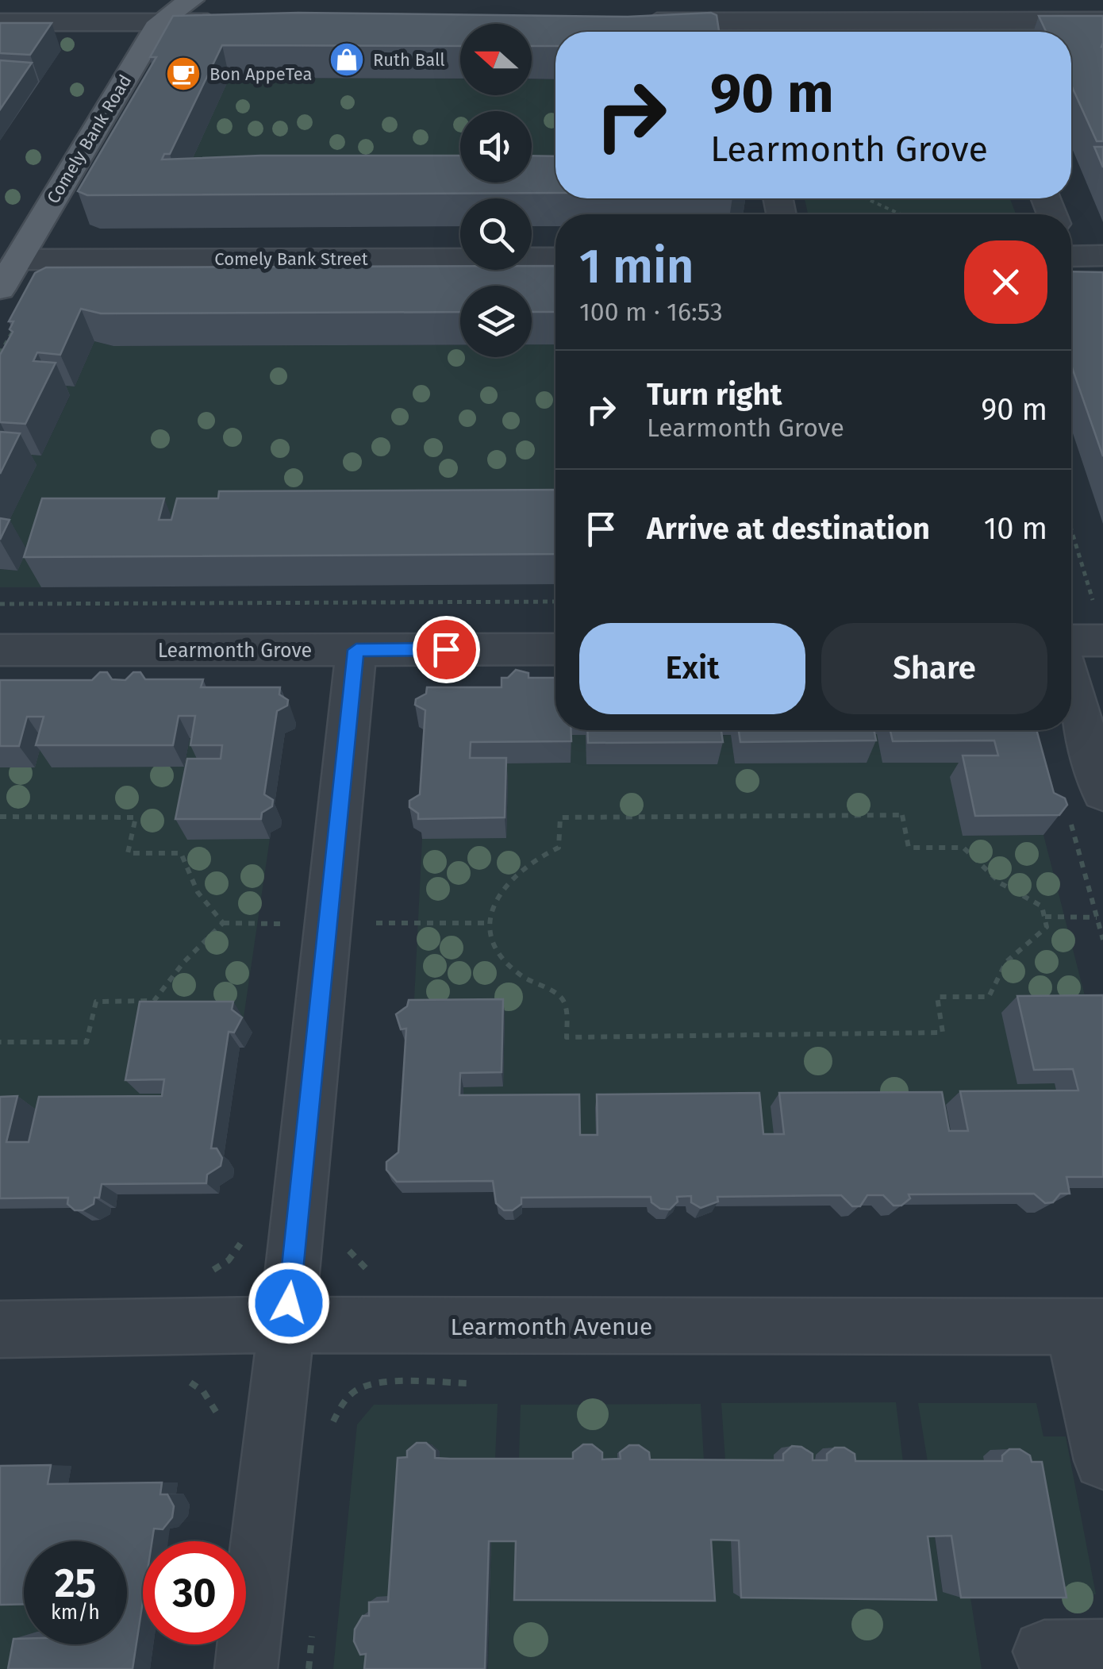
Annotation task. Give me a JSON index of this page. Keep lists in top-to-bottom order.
{
  "streets": {
    "main road": ["Comely Bank Road"],
    "street": ["Comely Bank Street", "Learmonth Grove", "Learmonth Avenue"]
  },
  "crossings": [
    ["Comely Bank Road", "Comely Bank Street"]
  ],
  "places": {
    "shop": ["Ruth Ball"],
    "cafe": ["Bon AppeTea"]
  },
  "north": "left",
  "page": {
    "turn": ["90 m", "Learmonth Grove"],
    "heading": ["1 min", "100 m · 16:53"],
    "list": [
      {
        "name": "Turn right",
        "note": "Learmonth Grove",
        "value": "90 m"
      },
      {
        "name": "Arrive at destination",
        "value": "10 m"
      }
    ],
    "buttons": ["Exit", "Share"],
    "speed": "25 km/h",
    "limit": "30"
  }
}
